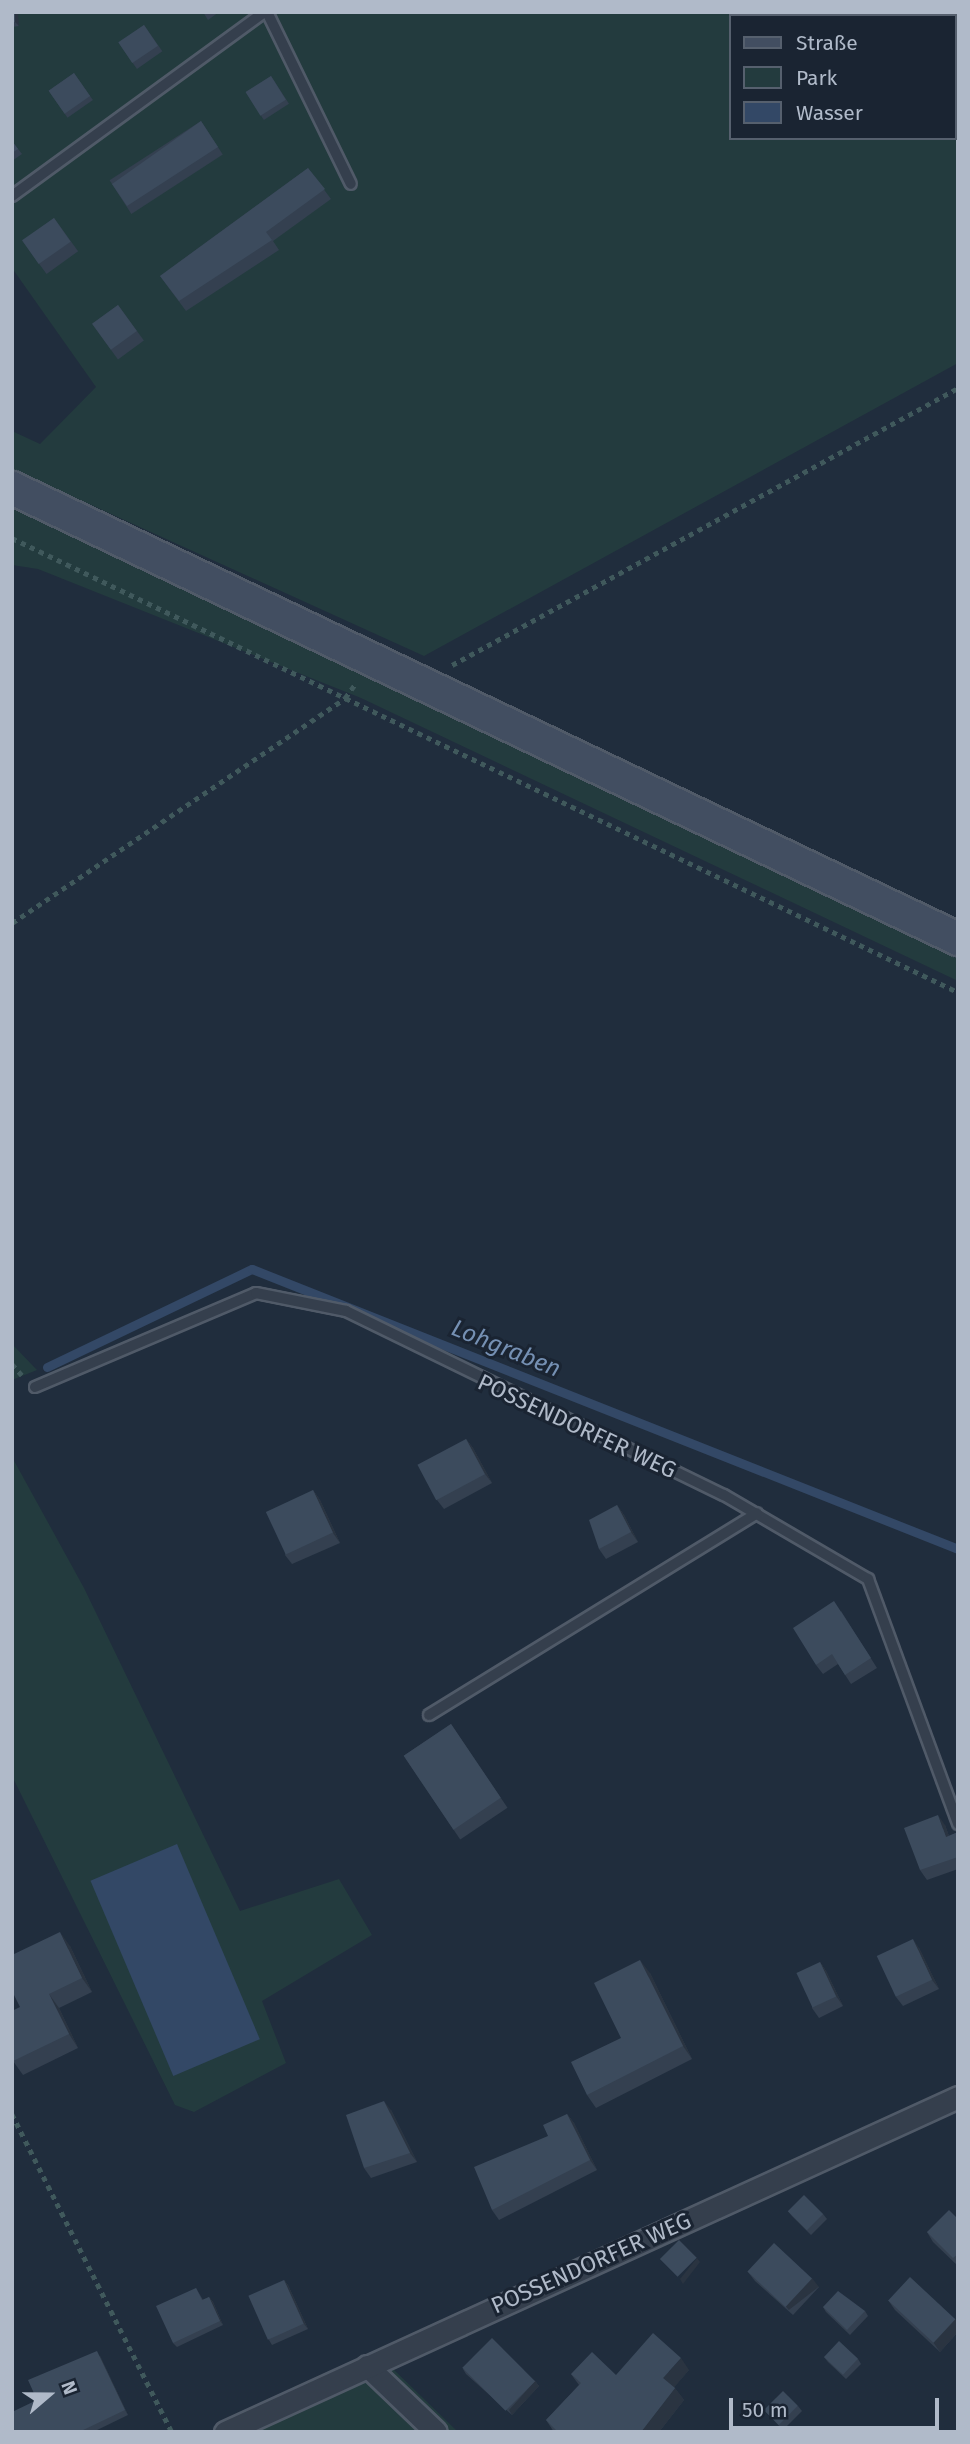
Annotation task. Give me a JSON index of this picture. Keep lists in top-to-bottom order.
{
  "streets": {
    "street": ["POSSENDORFER WEG"]
  },
  "water": ["Lohgraben"],
  "legend": ["Straße", "Park", "Wasser"],
  "scale_bar": "50 m",
  "north": "right"
}
